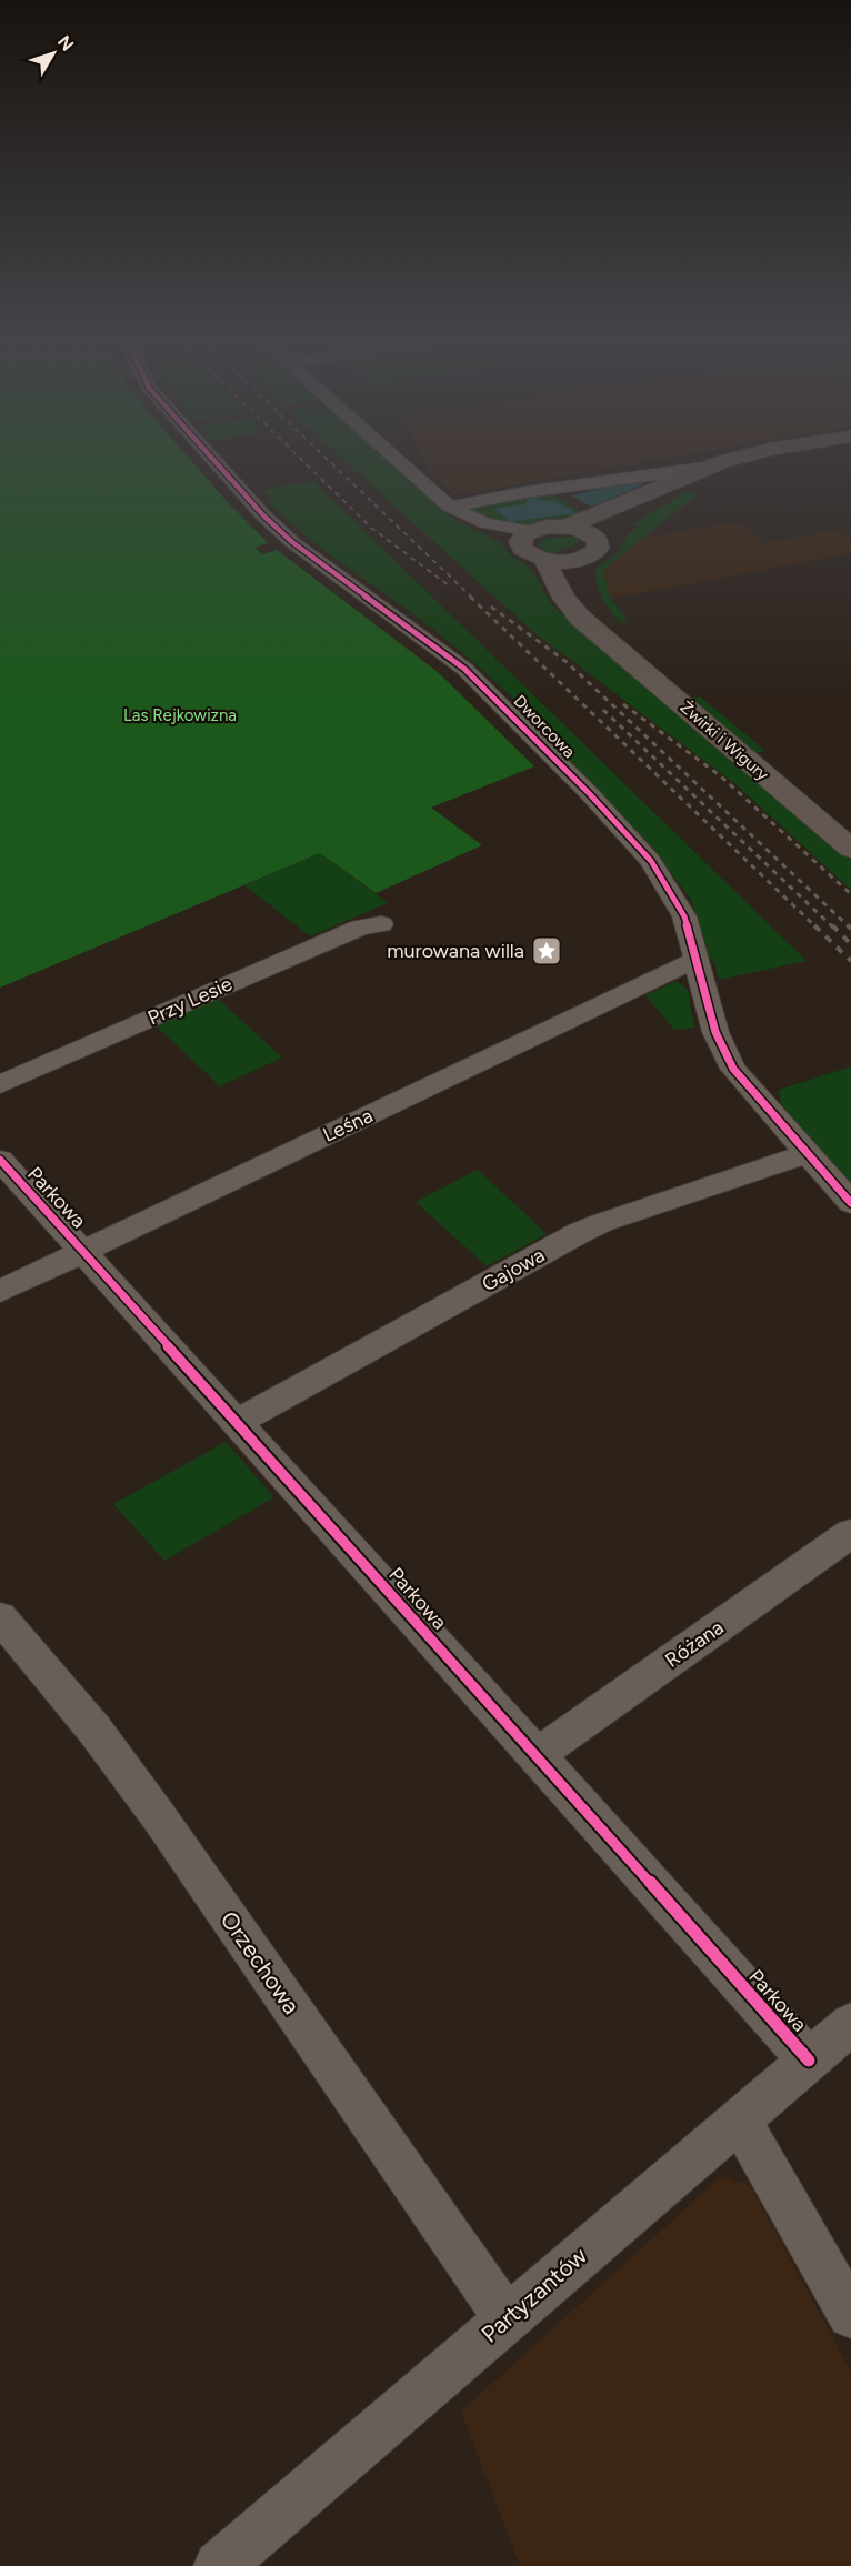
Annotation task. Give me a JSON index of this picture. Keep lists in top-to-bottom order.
{
  "streets": {
    "main road": ["Żwirki i Wigury"],
    "street": [
      "Dworcowa",
      "Przy Lesie",
      "Leśna",
      "Parkowa",
      "Gajowa",
      "Różana",
      "Orzechowa",
      "Partyzantów"
    ]
  },
  "crossings": [
    ["Dworcowa", "Leśna"],
    ["Dworcowa", "Gajowa"],
    ["Leśna", "Parkowa"],
    ["Parkowa", "Gajowa"],
    ["Parkowa", "Różana"],
    ["Parkowa", "Partyzantów"],
    ["Orzechowa", "Partyzantów"]
  ],
  "parks": ["Las Rejkowizna"],
  "places": {
    "place": ["murowana willa"]
  },
  "north": "top right"
}
